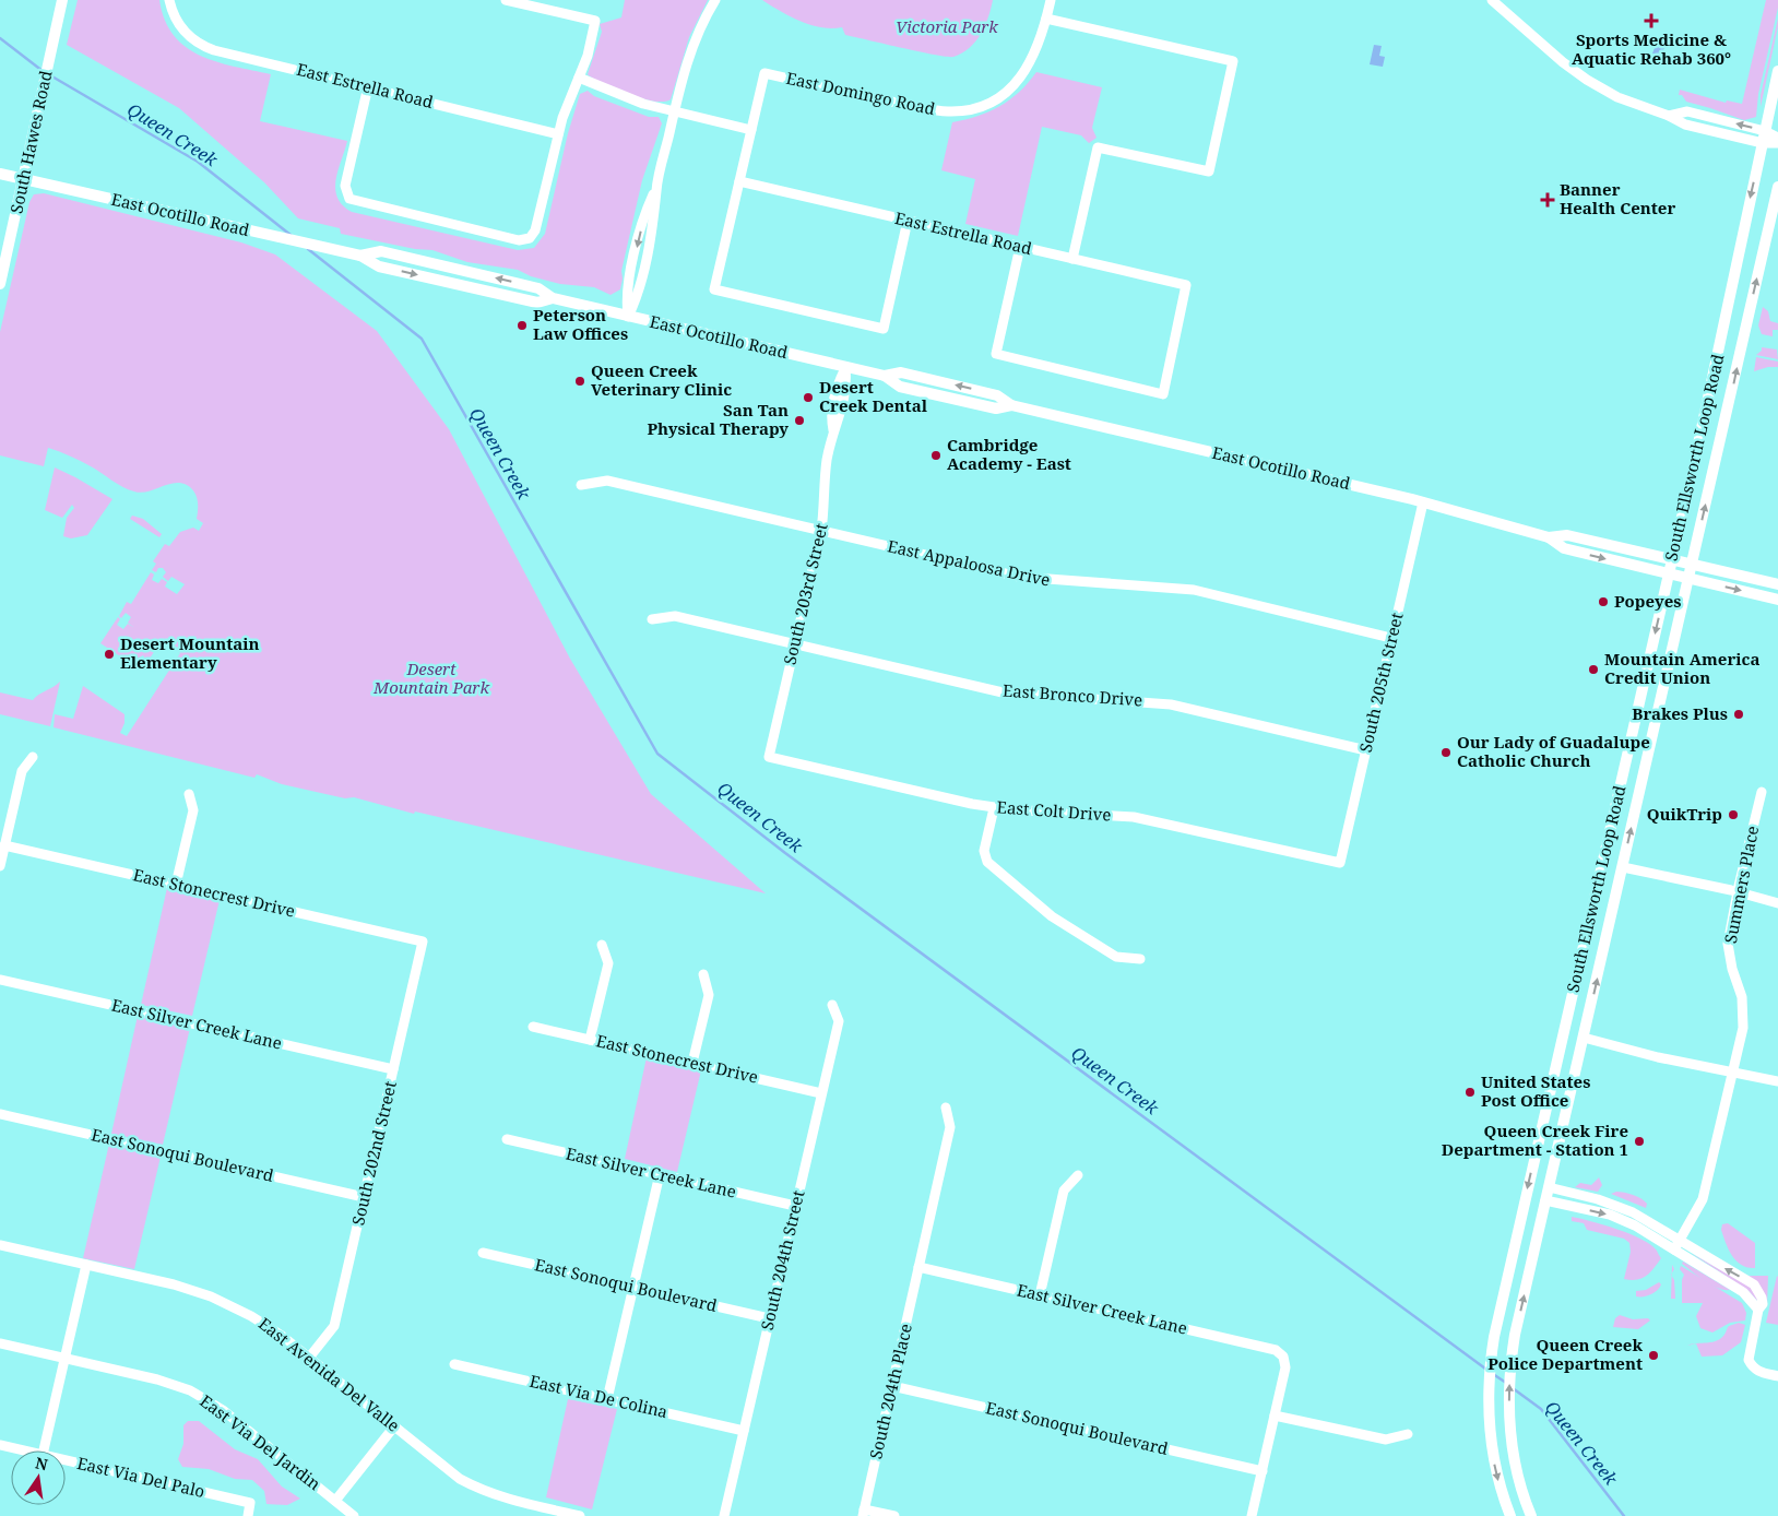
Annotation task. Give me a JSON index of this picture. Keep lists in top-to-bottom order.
{
  "streets": {
    "main road": ["South Hawes Road", "East Ocotillo Road", "South Ellsworth Loop Road"],
    "street": [
      "East Estrella Road",
      "East Domingo Road",
      "East Appaloosa Drive",
      "South 203rd Street",
      "South 205th Street",
      "East Bronco Drive",
      "East Colt Drive",
      "Summers Place",
      "East Stonecrest Drive",
      "East Silver Creek Lane",
      "South 202nd Street",
      "East Sonoqui Boulevard",
      "South 204th Street",
      "East Avenida Del Valle",
      "South 204th Place",
      "East Via De Colina",
      "East Via Del Jardin",
      "East Via Del Palo"
    ]
  },
  "crossings": [
    ["South Hawes Road", "East Ocotillo Road"],
    ["East Ocotillo Road", "South Ellsworth Loop Road"],
    ["East Ocotillo Road", "South 203rd Street"],
    ["East Ocotillo Road", "South 205th Street"],
    ["East Appaloosa Drive", "South 203rd Street"],
    ["East Appaloosa Drive", "South 205th Street"],
    ["South 203rd Street", "East Bronco Drive"],
    ["South 203rd Street", "East Colt Drive"],
    ["South 205th Street", "East Bronco Drive"],
    ["South 205th Street", "East Colt Drive"],
    ["East Stonecrest Drive", "South 202nd Street"],
    ["East Stonecrest Drive", "South 204th Street"],
    ["East Silver Creek Lane", "South 202nd Street"],
    ["East Silver Creek Lane", "South 204th Street"],
    ["East Silver Creek Lane", "South 204th Place"],
    ["South 202nd Street", "East Sonoqui Boulevard"],
    ["South 202nd Street", "East Avenida Del Valle"],
    ["East Sonoqui Boulevard", "South 204th Street"],
    ["East Sonoqui Boulevard", "South 204th Place"],
    ["South 204th Street", "East Via De Colina"]
  ],
  "water": ["Queen Creek"],
  "parks": ["Victoria Park", "Desert Mountain Park"],
  "places": {
    "health": ["Sports Medicine & Aquatic Rehab 360°", "Banner Health Center"],
    "other": [
      "Peterson Law Offices",
      "Queen Creek Veterinary Clinic",
      "Desert Creek Dental",
      "San Tan Physical Therapy",
      "Cambridge Academy - East",
      "Popeyes",
      "Desert Mountain Elementary",
      "Mountain America Credit Union",
      "Brakes Plus",
      "Our Lady of Guadalupe Catholic Church",
      "QuikTrip",
      "United States Post Office",
      "Queen Creek Fire Department - Station 1",
      "Queen Creek Police Department"
    ]
  },
  "north": "top"
}
